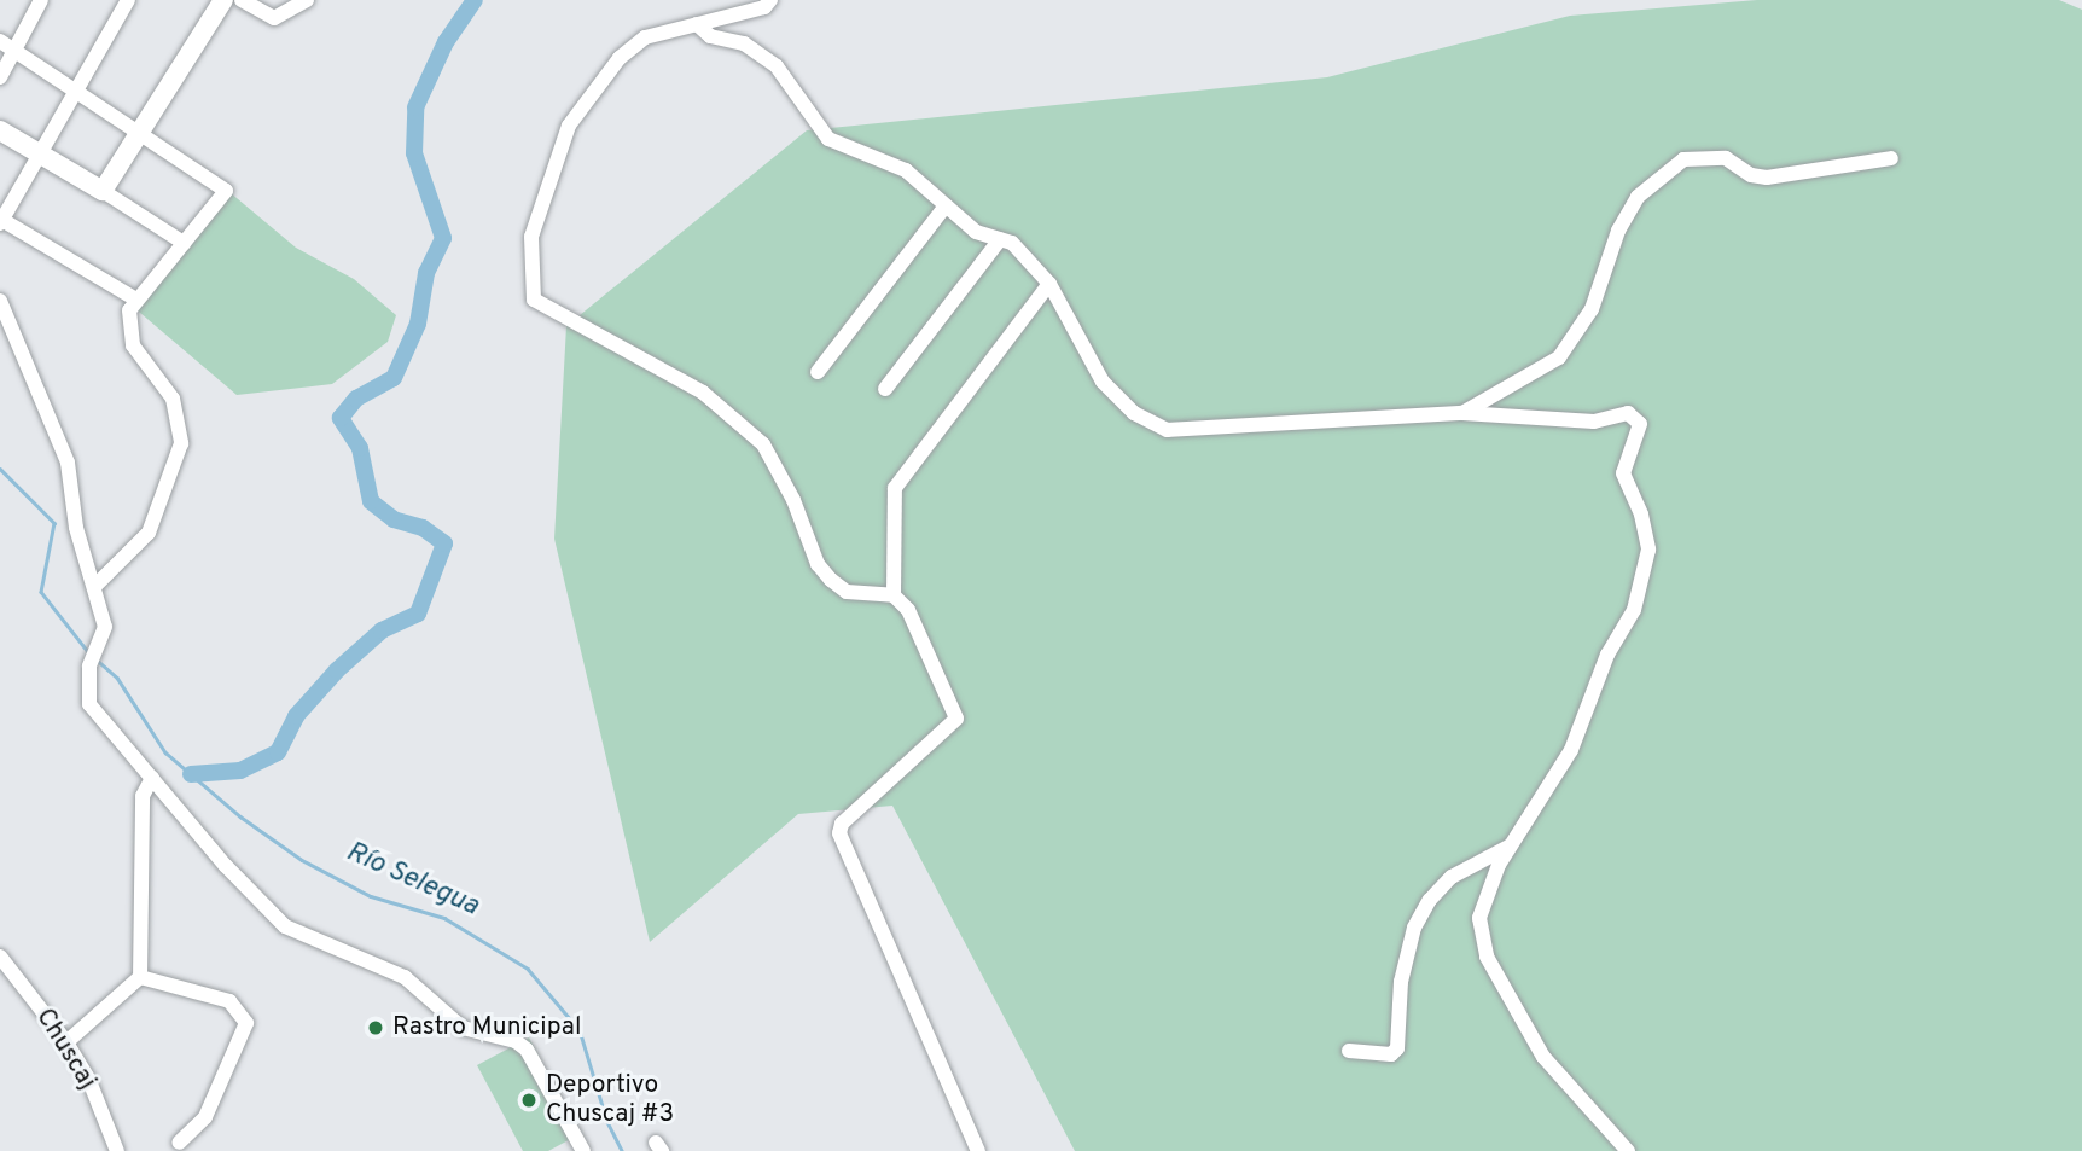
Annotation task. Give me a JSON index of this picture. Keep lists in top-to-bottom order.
{
  "streets": {
    "street": ["Chuscaj"]
  },
  "water": ["Río Selegua"],
  "places": ["Rastro Municipal", "Deportivo Chuscaj #3"]
}
